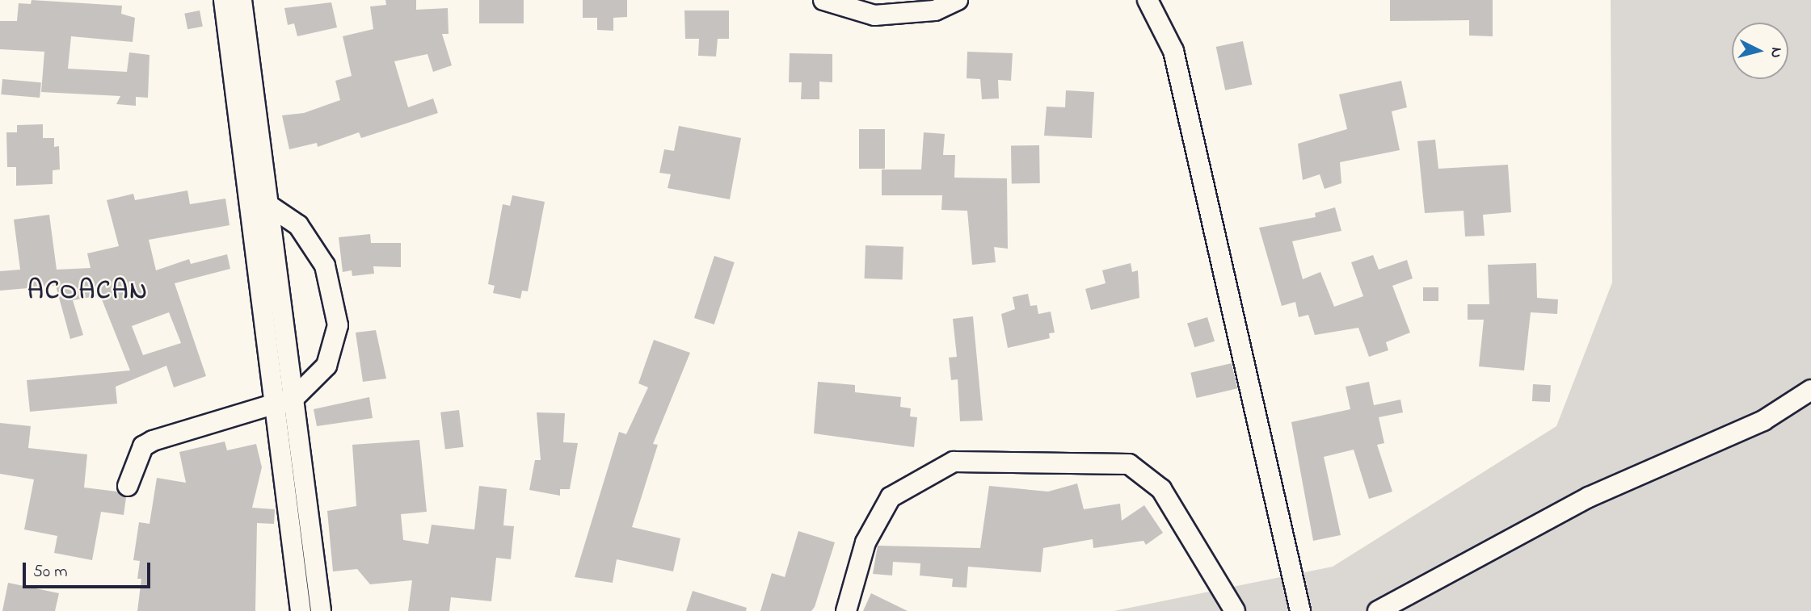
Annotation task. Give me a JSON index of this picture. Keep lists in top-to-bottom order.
{
  "districts": ["ACOACAN"],
  "scale_bar": "50 m",
  "north": "right"
}
